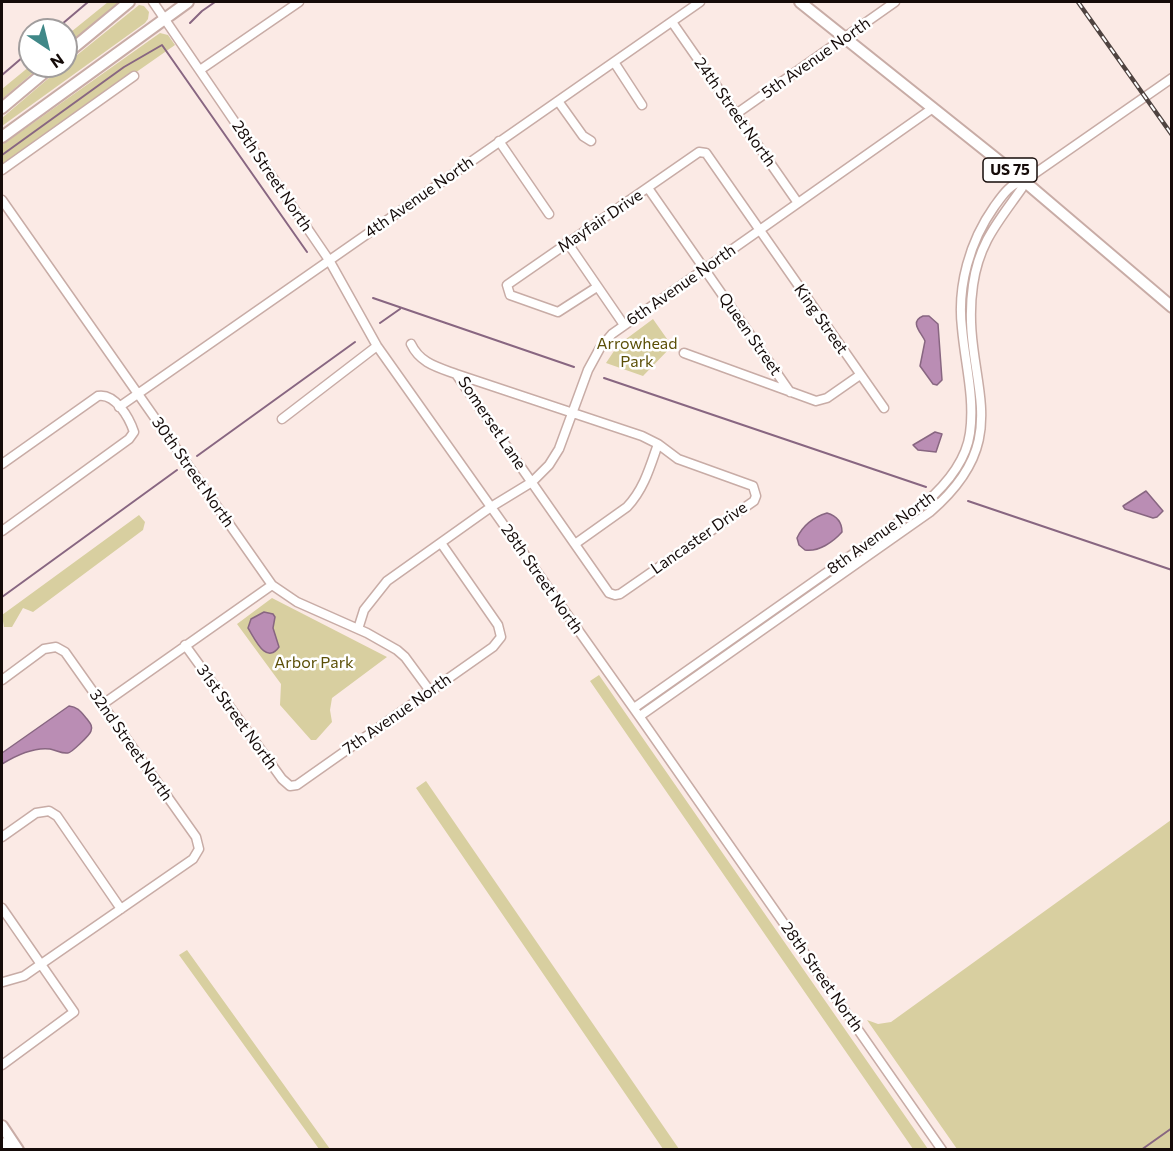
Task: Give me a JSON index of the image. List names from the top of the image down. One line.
{"streets":{"main road":["US 75"],"street":["5th Avenue North","24th Street North","28th Street North","4th Avenue North","Mayfair Drive","6th Avenue North","King Street","Queen Street","Somerset Lane","30th Street North","8th Avenue North","Lancaster Drive","7th Avenue North","31st Street North","32nd Street North"]},"crossings":[["5th Avenue North","24th Street North"],["5th Avenue North","US 75"],["24th Street North","4th Avenue North"],["24th Street North","6th Avenue North"],["US 75","6th Avenue North"],["US 75","8th Avenue North"],["28th Street North","4th Avenue North"],["28th Street North","6th Avenue North"],["28th Street North","8th Avenue North"],["4th Avenue North","30th Street North"],["Mayfair Drive","6th Avenue North"],["Mayfair Drive","King Street"],["Mayfair Drive","Queen Street"],["6th Avenue North","King Street"],["6th Avenue North","Queen Street"],["6th Avenue North","Somerset Lane"],["6th Avenue North","30th Street North"],["6th Avenue North","Lancaster Drive"],["6th Avenue North","7th Avenue North"],["Somerset Lane","Lancaster Drive"],["30th Street North","7th Avenue North"],["7th Avenue North","31st Street North"]],"parks":["Arrowhead Park","Arbor Park"],"north":"bottom right"}
